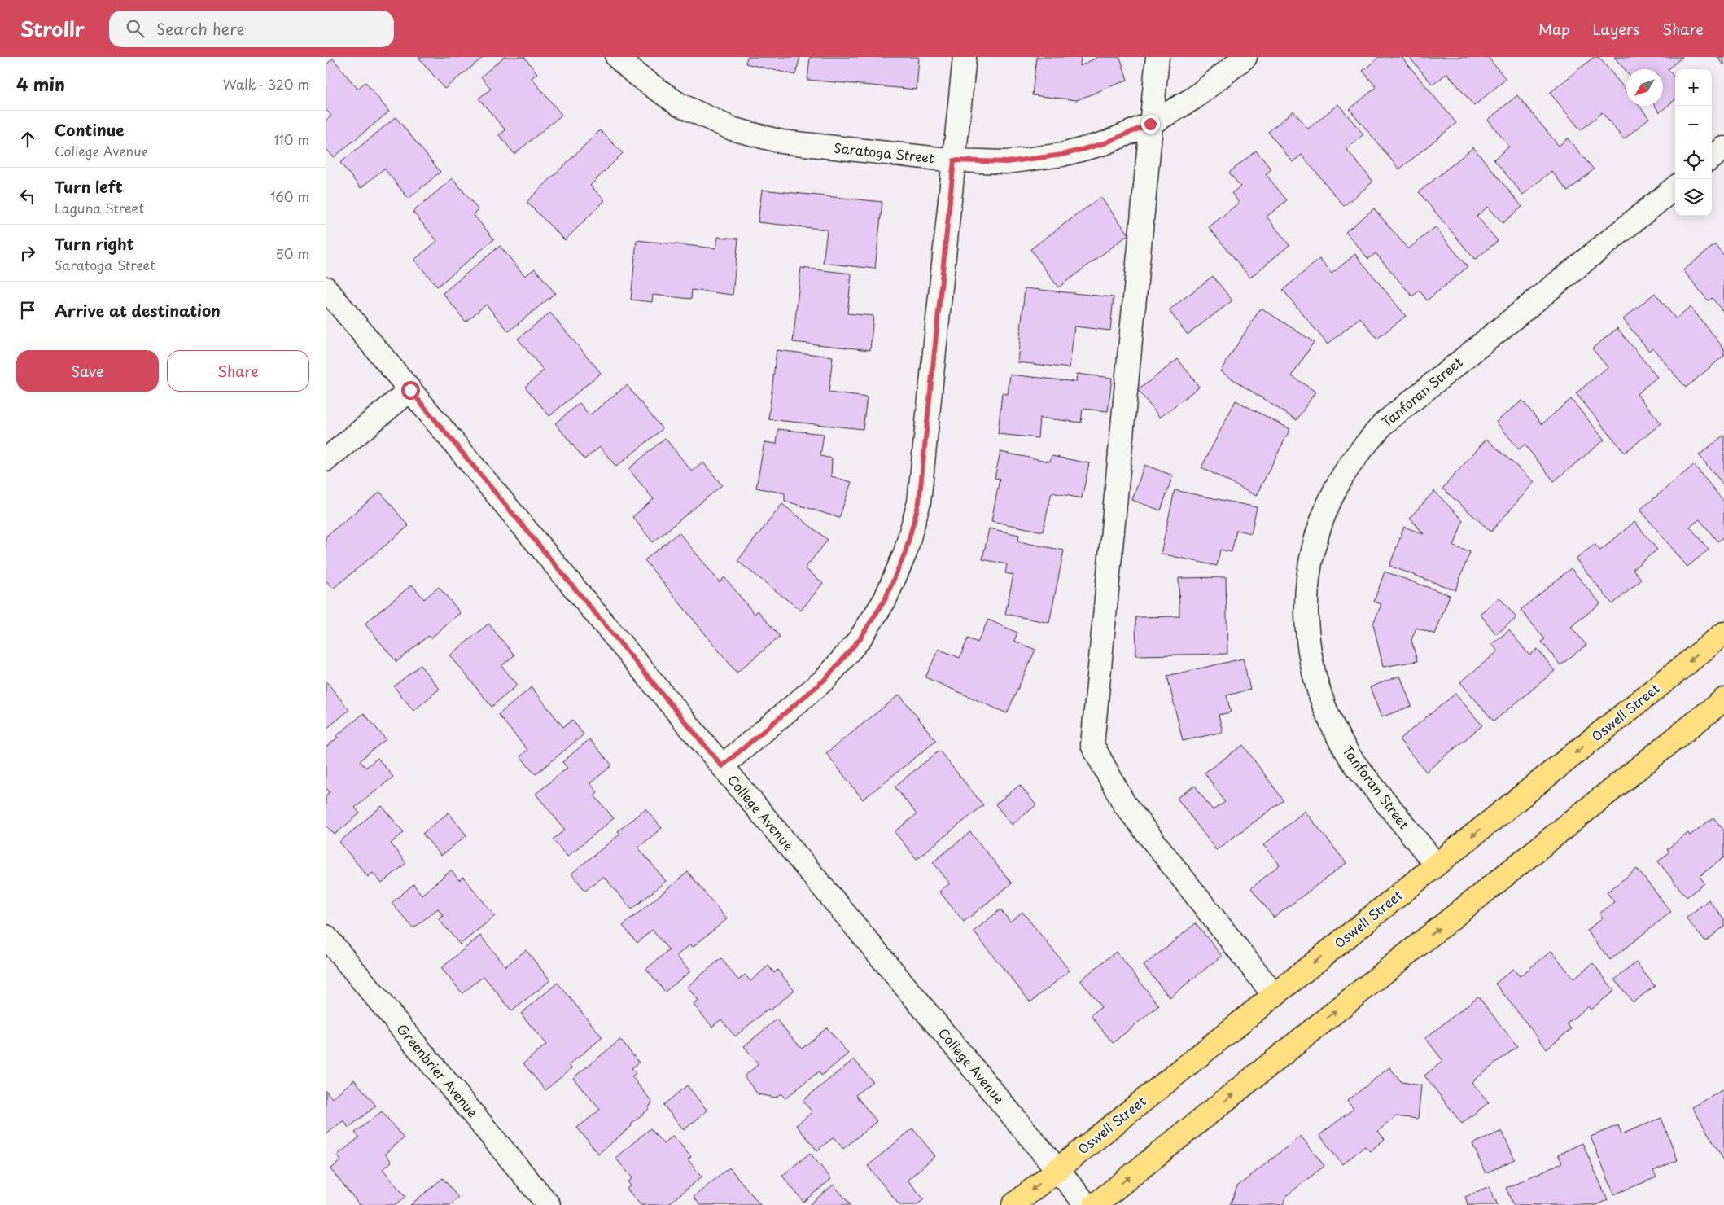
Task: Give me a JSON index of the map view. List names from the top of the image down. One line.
{"streets":{"main road":["Oswell Street"],"street":["Saratoga Street","Tanforan Street","College Avenue","Greenbrier Avenue"]},"crossings":[["Tanforan Street","Oswell Street"],["Oswell Street","College Avenue"]],"north":"bottom left","page":{"header":"Strollr","search":"Search here","nav":["Map","Layers","Share"],"heading":["4 min","Walk · 320 m"],"map_buttons":["+","−"],"list":[["Continue","College Avenue","110 m"],["Turn left","Laguna Street","160 m"],["Turn right","Saratoga Street","50 m"],"Arrive at destination"],"buttons":["Save","Share"]}}
